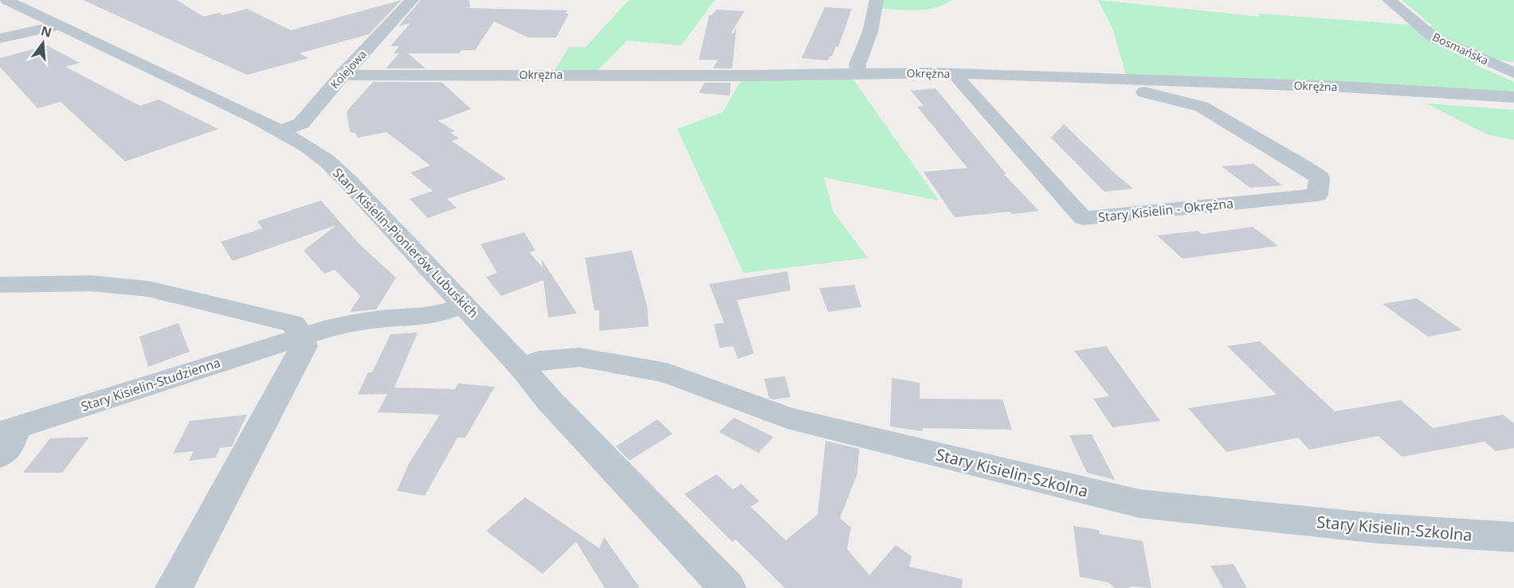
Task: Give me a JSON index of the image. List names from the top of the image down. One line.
{"streets":{"street":["Bosmańska","Kolejowa","Okrężna","Stary Kisielin - Okrężna","Stary Kisielin-Pionierów Lubuskich","Stary Kisielin-Studzienna","Stary Kisielin-Szkolna"]},"crossings":[["Kolejowa","Okrężna"],["Kolejowa","Stary Kisielin-Pionierów Lubuskich"],["Okrężna","Stary Kisielin - Okrężna"],["Stary Kisielin-Pionierów Lubuskich","Stary Kisielin-Studzienna"],["Stary Kisielin-Pionierów Lubuskich","Stary Kisielin-Szkolna"]],"north":"top"}
